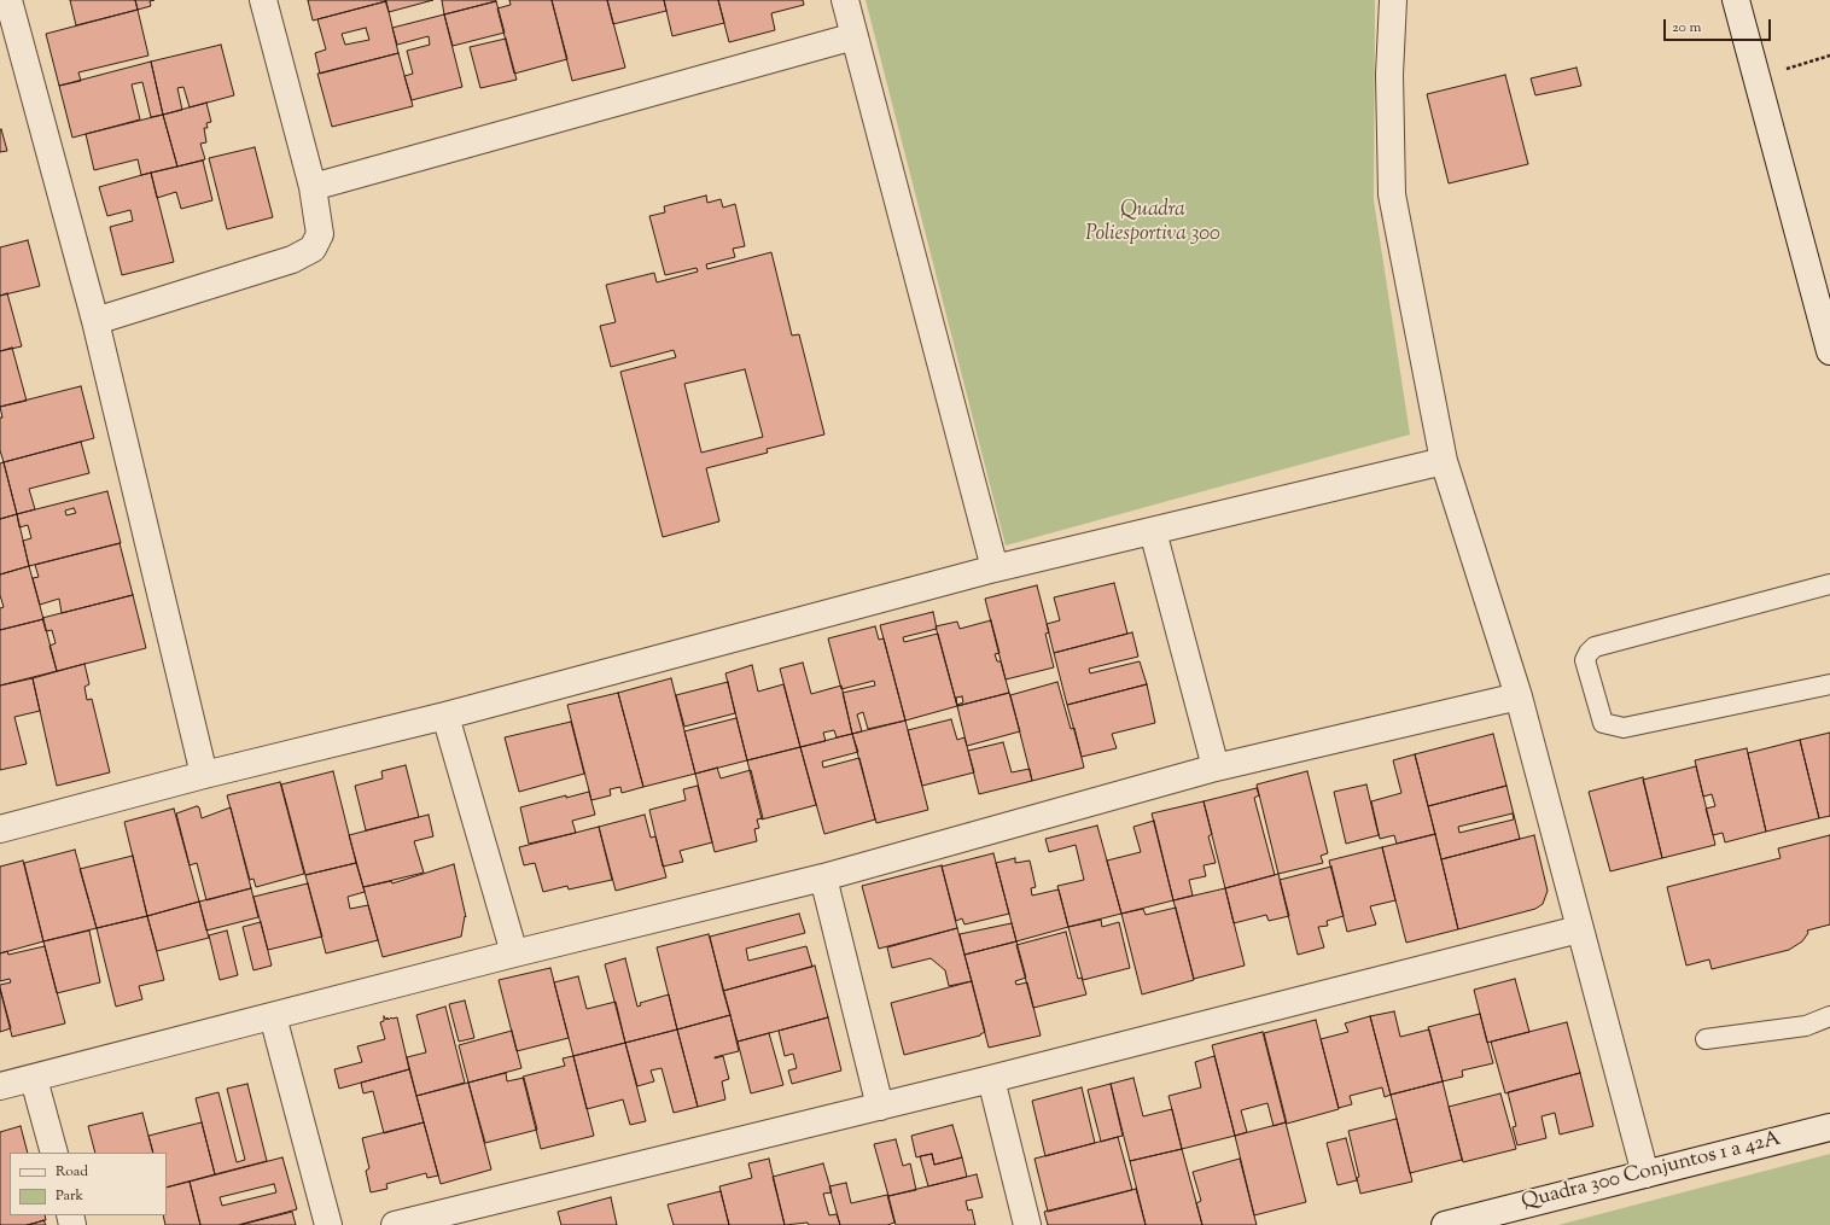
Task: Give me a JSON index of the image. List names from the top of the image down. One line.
{"streets":{"street":["Quadra 300 Conjuntos 1 a 42A"]},"parks":["Quadra Poliesportiva 300"],"legend":["Road","Park"],"scale_bar":"20 m"}
